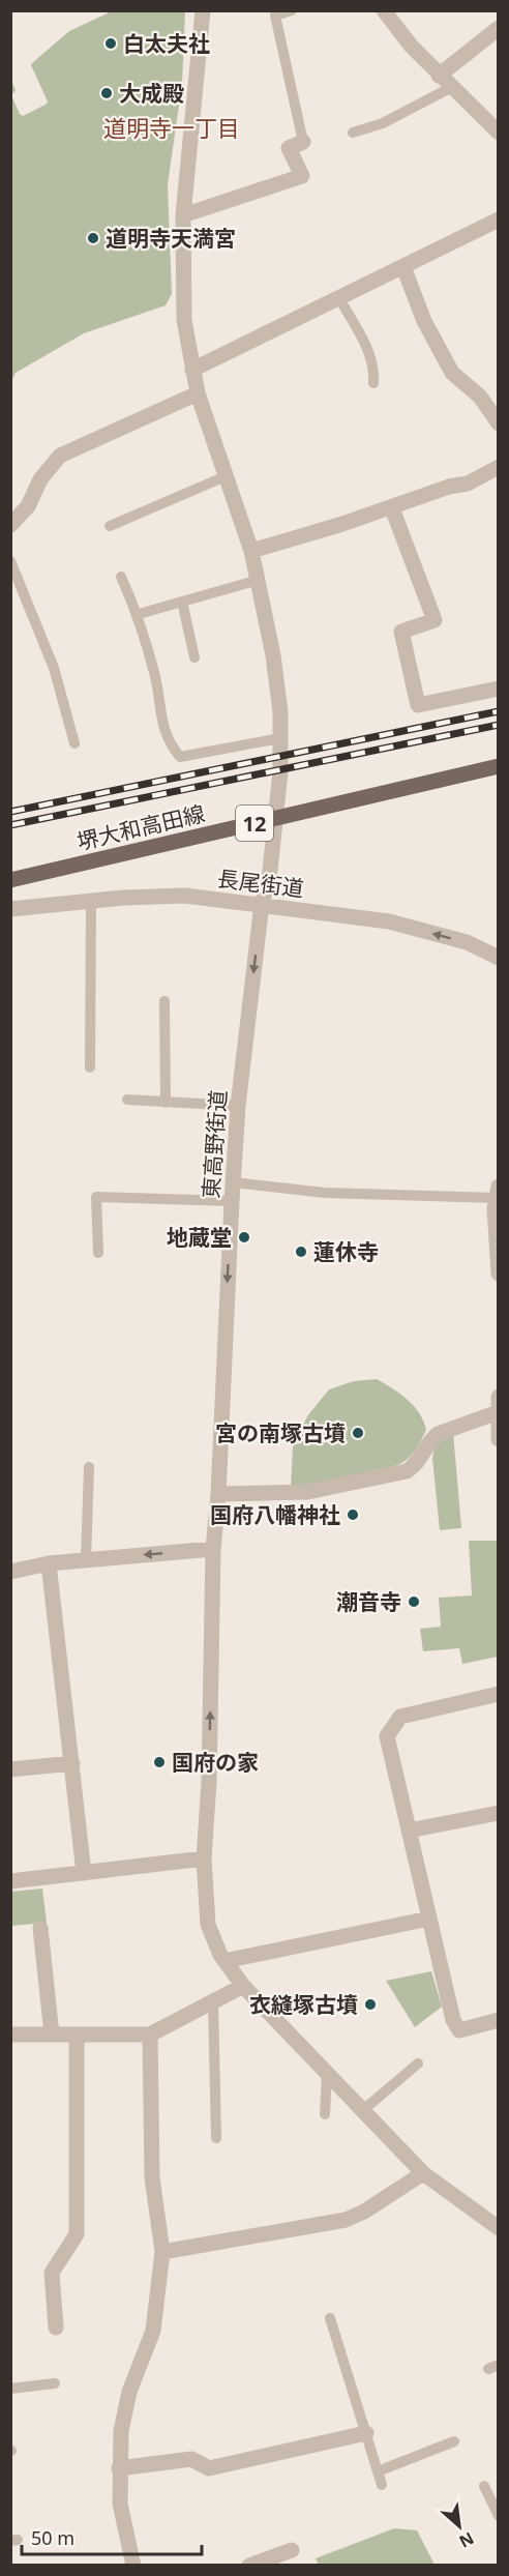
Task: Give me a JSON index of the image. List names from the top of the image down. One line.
{"streets":{"main road":["12","堺大和高田線"],"street":["長尾街道","東高野街道"]},"crossings":[["堺大和高田線","東高野街道"],["長尾街道","東高野街道"]],"one_way":["長尾街道"],"districts":["道明寺一丁目"],"places":["白太夫社","大成殿","道明寺天満宮","地蔵堂","蓮休寺","宮の南塚古墳","国府八幡神社","潮音寺","国府の家","衣縫塚古墳"],"scale_bar":"50 m","north":"bottom right"}
